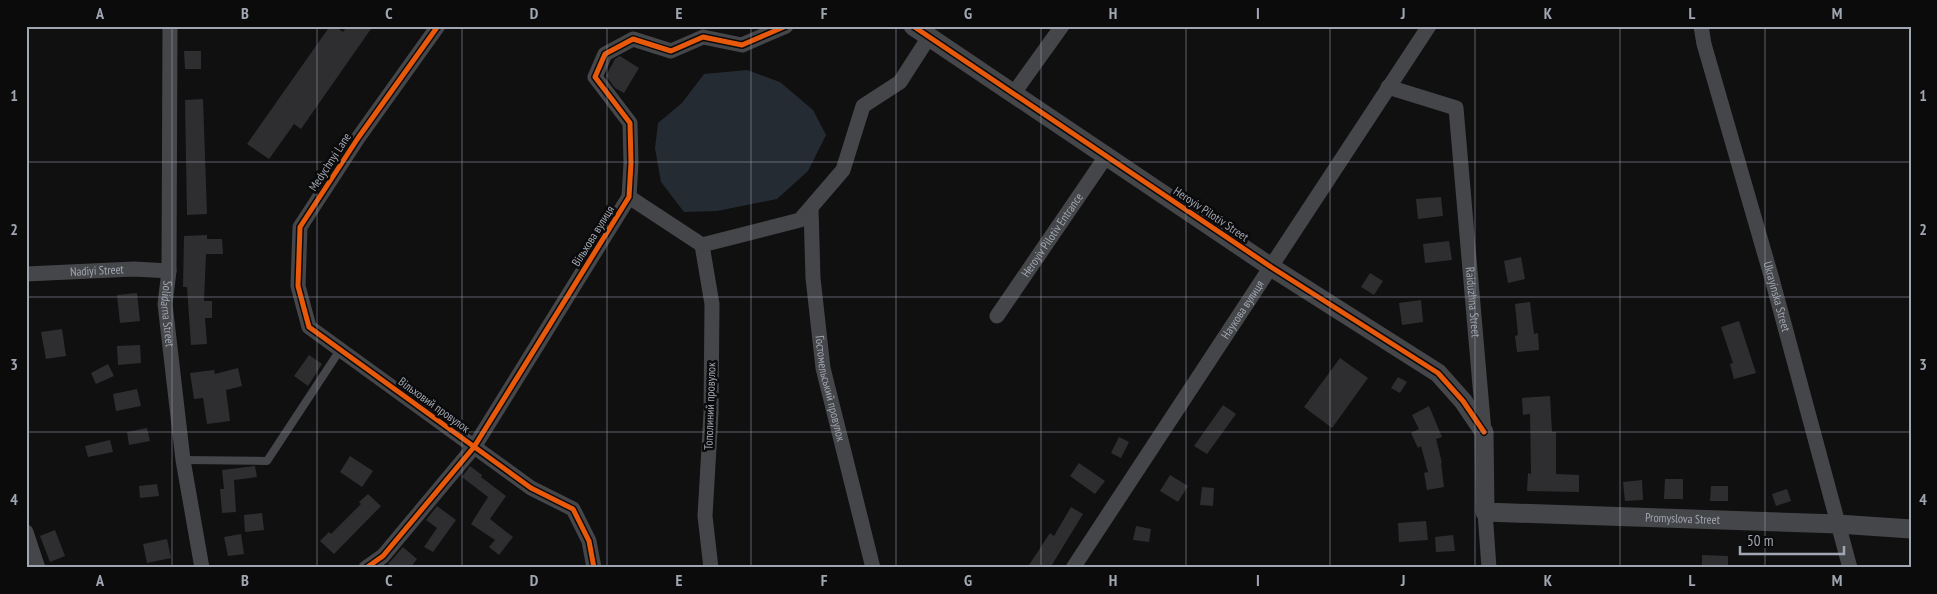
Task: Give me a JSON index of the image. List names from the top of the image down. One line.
{"streets":{"street":["Medychnyi Lane","Heroyiv Pilotiv Street","Вільхова вулиця","Heroyiv Pilotiv Entrance","Nadiyi Street","Ukrayinska Street","Raiduzhna Street","Наукова вулиця","Solidarna Street","Гостомельський провулок","Вільховий провулок","Тополиний провулок","Promyslova Street"]},"crossings":[["Medychnyi Lane","Вільховий провулок"],["Heroyiv Pilotiv Street","Heroyiv Pilotiv Entrance"],["Heroyiv Pilotiv Street","Raiduzhna Street"],["Heroyiv Pilotiv Street","Наукова вулиця"],["Вільхова вулиця","Вільховий провулок"],["Nadiyi Street","Solidarna Street"],["Ukrayinska Street","Promyslova Street"],["Raiduzhna Street","Наукова вулиця"],["Raiduzhna Street","Promyslova Street"]],"scale_bar":"50 m","grid":{"columns":["A","B","C","D","E","F","G","H","I","J","K","L","M"],"rows":["1","2","3","4"]}}
